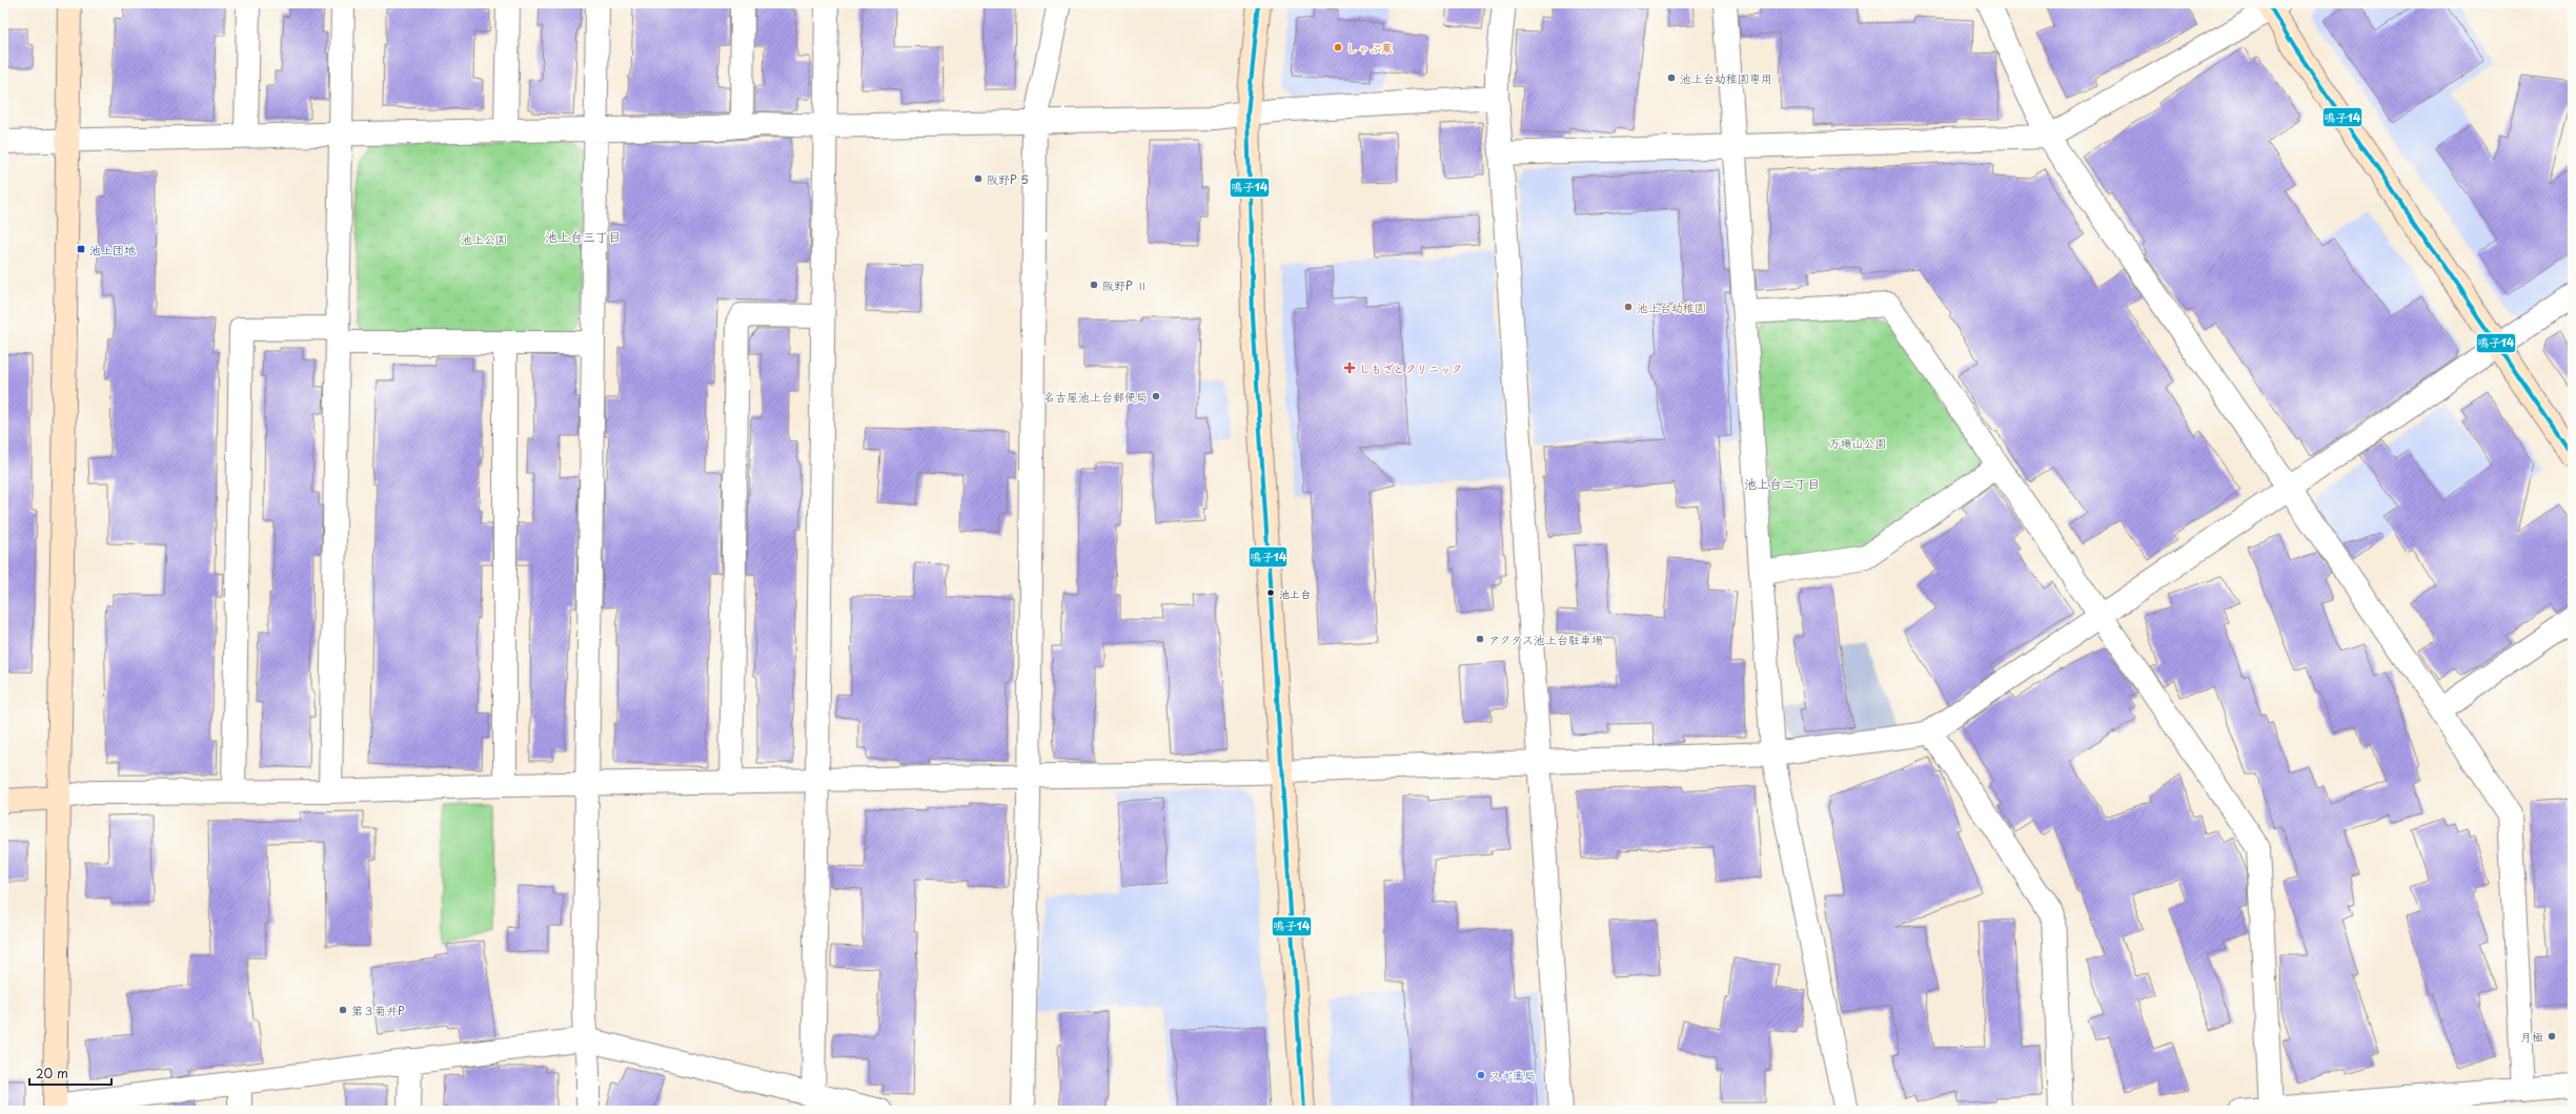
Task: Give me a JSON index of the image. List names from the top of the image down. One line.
{"districts":["池上台三丁目","池上台二丁目"],"parks":["池上公園","万場山公園"],"places":{"other":["しゃぶ葉","池上台幼稚園専用","阪野P 5","阪野P Ⅱ","池上台幼稚園","名古屋池上台郵便局","池上台","アクタス池上台駐車場","第３菊井P","月極","スギ薬局"],"transit":["池上団地"],"health":["しもざとクリニック"]},"lines":["transit line 鳴子14"],"scale_bar":"20 m"}
